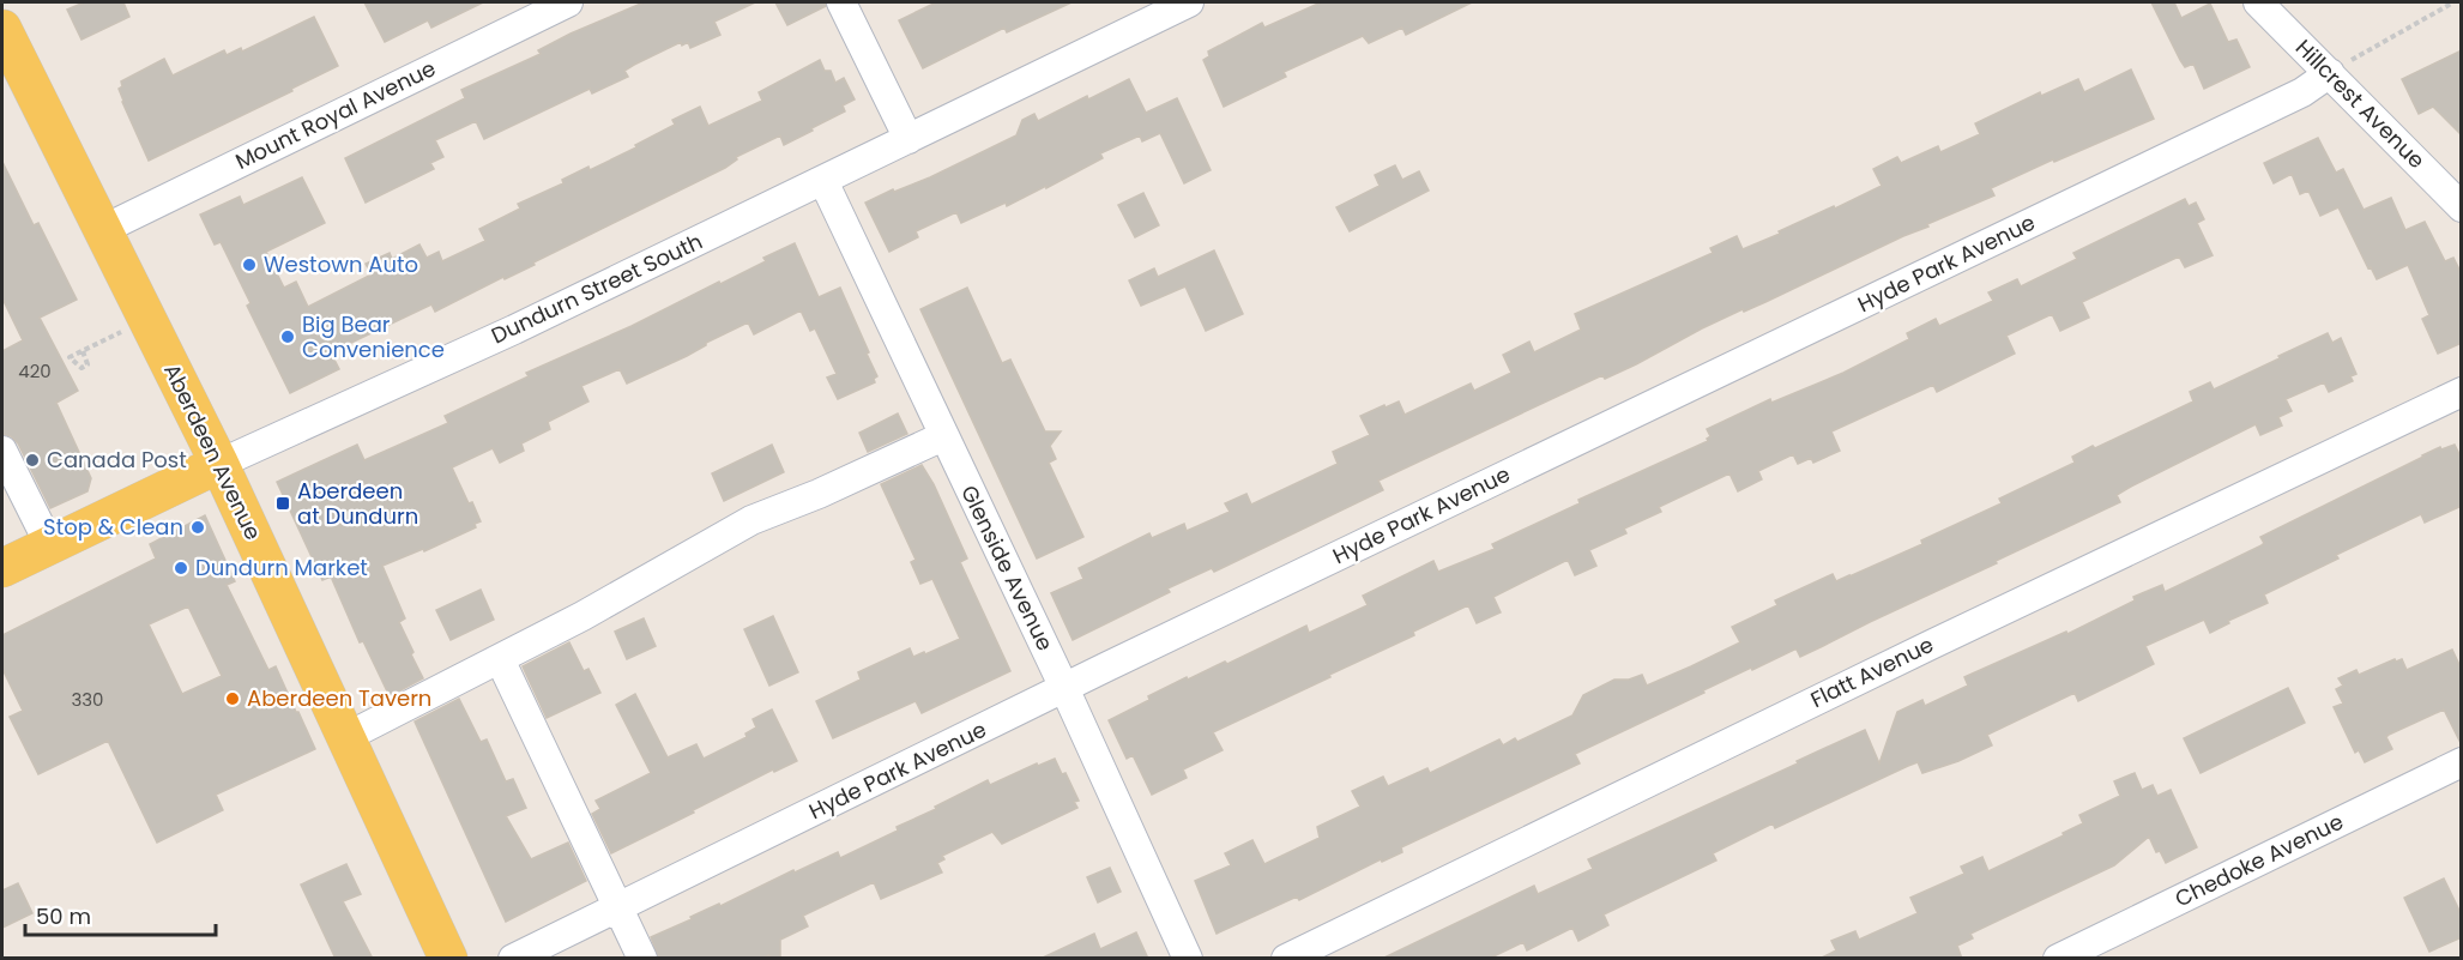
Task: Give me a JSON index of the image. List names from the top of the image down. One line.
{"streets":{"main road":["Dundurn Street South","Aberdeen Avenue"],"street":["Hillcrest Avenue","Mount Royal Avenue","Hyde Park Avenue","Glenside Avenue","Flatt Avenue","Chedoke Avenue"]},"crossings":[["Hillcrest Avenue","Hyde Park Avenue"],["Mount Royal Avenue","Aberdeen Avenue"],["Hyde Park Avenue","Glenside Avenue"],["Dundurn Street South","Aberdeen Avenue"],["Dundurn Street South","Glenside Avenue"]],"places":{"other":["Westown Auto","Big Bear Convenience","Canada Post","Stop & Clean","Dundurn Market","Aberdeen Tavern"],"transit":["Aberdeen at Dundurn"]},"house_numbers":["420","330"],"scale_bar":"50 m"}
